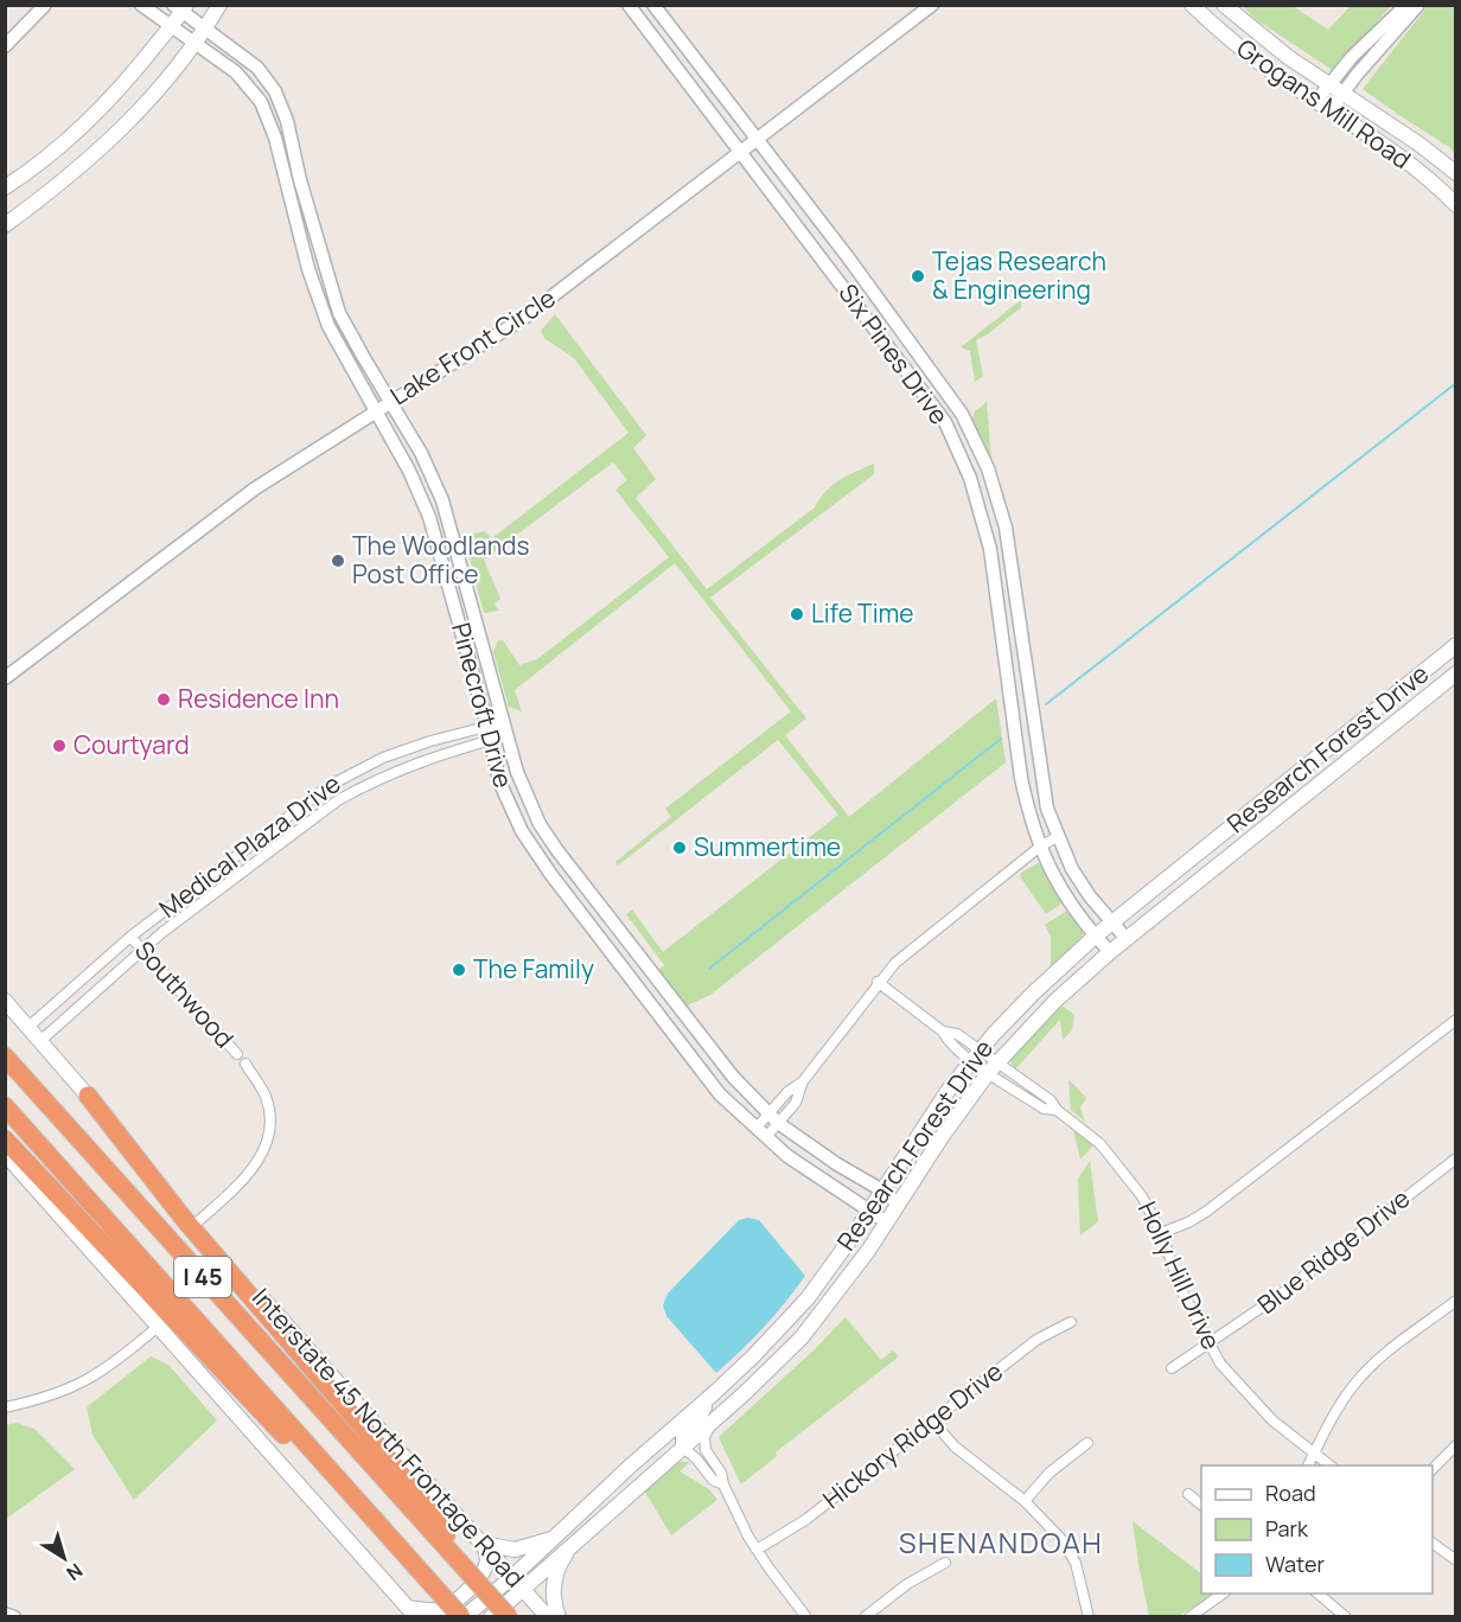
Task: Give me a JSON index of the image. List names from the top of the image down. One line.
{"streets":{"highway":["I 45"],"main road":["Grogans Mill Road","Research Forest Drive","Interstate 45 North Frontage Road"],"street":["Lake Front Circle","Six Pines Drive","Pinecroft Drive","Medical Plaza Drive","Southwood","Blue Ridge Drive","Holly Hill Drive","Hickory Ridge Drive"]},"crossings":[["Lake Front Circle","Six Pines Drive"],["Lake Front Circle","Pinecroft Drive"],["Six Pines Drive","Research Forest Drive"],["Pinecroft Drive","Research Forest Drive"],["Pinecroft Drive","Medical Plaza Drive"],["Research Forest Drive","Holly Hill Drive"],["Research Forest Drive","I 45"],["Research Forest Drive","Interstate 45 North Frontage Road"],["Medical Plaza Drive","Southwood"],["Medical Plaza Drive","Interstate 45 North Frontage Road"],["Southwood","Interstate 45 North Frontage Road"],["Blue Ridge Drive","Holly Hill Drive"]],"districts":["SHENANDOAH"],"places":["Tejas Research & Engineering","The Woodlands Post Office","Life Time","Residence Inn","Courtyard","Summertime","The Family"],"legend":["Road","Park","Water"],"north":"bottom right"}
